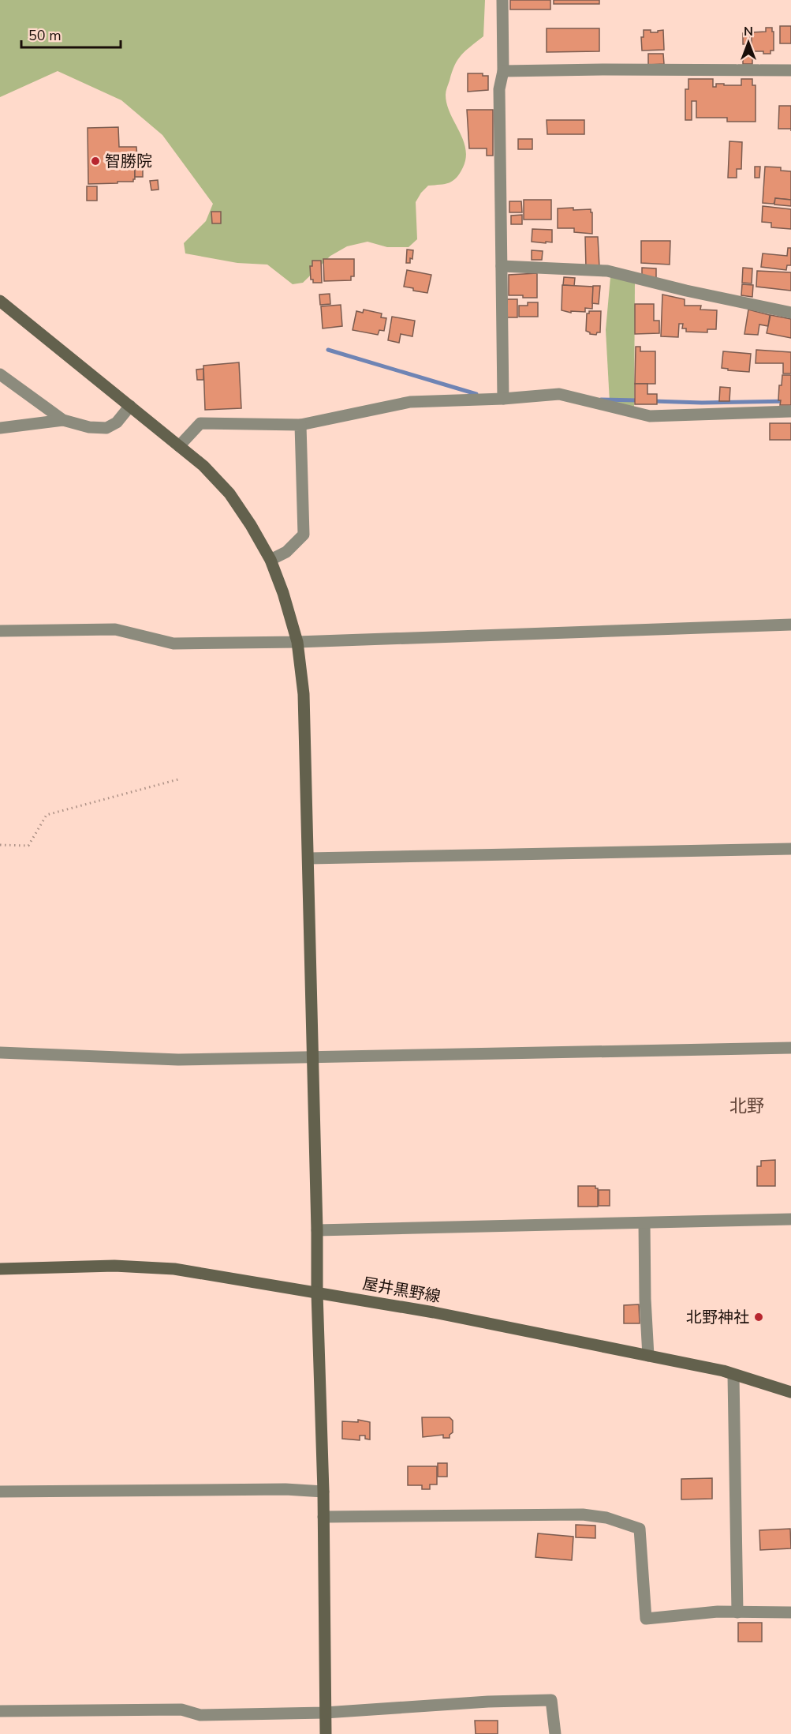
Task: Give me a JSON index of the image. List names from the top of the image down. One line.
{"streets":{"street":["屋井黒野線"]},"districts":["北野"],"places":["智勝院","北野神社"],"scale_bar":"50 m","north":"top"}
